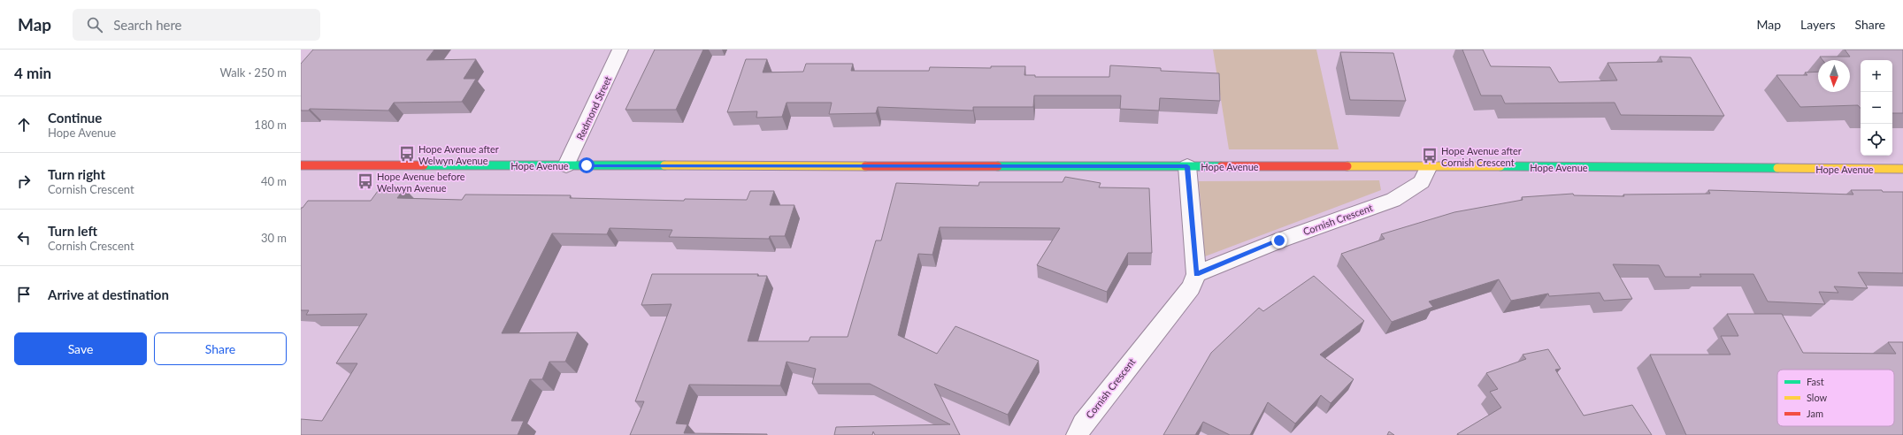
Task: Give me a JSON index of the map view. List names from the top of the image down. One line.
{"streets":{"street":["Redmond Street","Hope Avenue","Cornish Crescent"]},"crossings":[["Redmond Street","Hope Avenue"],["Hope Avenue","Cornish Crescent"]],"places":{"bus stop":["Hope Avenue after Welwyn Avenue","Hope Avenue after Cornish Crescent","Hope Avenue before Welwyn Avenue"]},"legend":["Fast","Slow","Jam"],"north":"bottom","page":{"header":"Map","search":"Search here","nav":["Map","Layers","Share"],"heading":["4 min","Walk · 250 m"],"map_buttons":["+","−"],"list":[["Continue","Hope Avenue","180 m"],["Turn right","Cornish Crescent","40 m"],["Turn left","Cornish Crescent","30 m"],"Arrive at destination"],"buttons":["Save","Share"]}}
